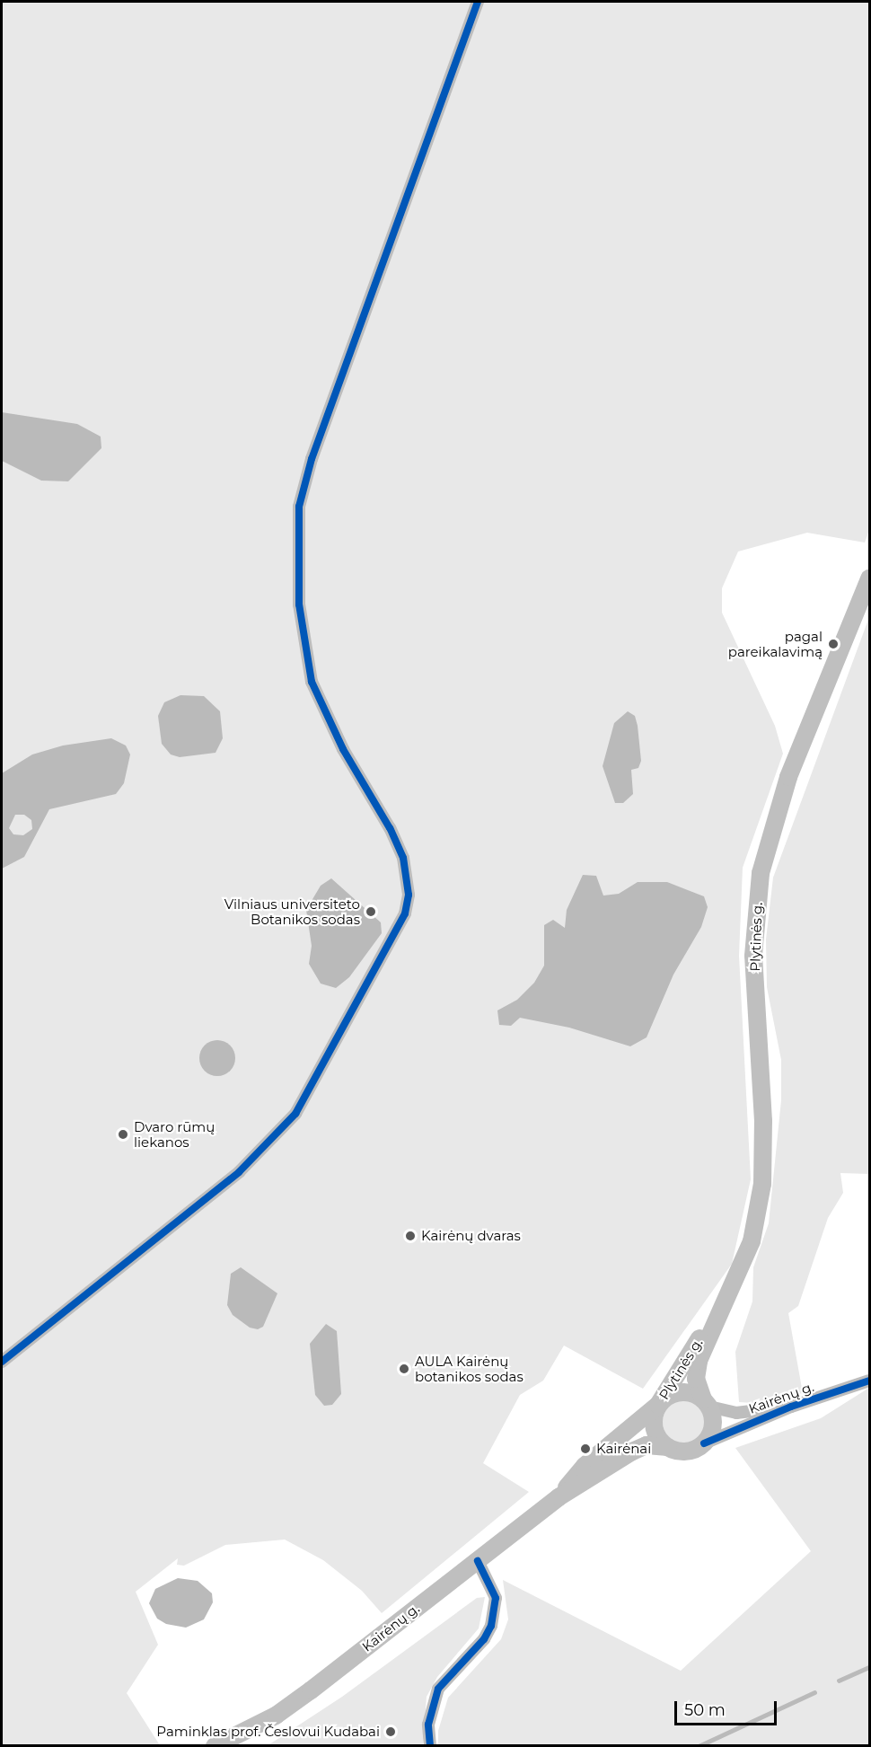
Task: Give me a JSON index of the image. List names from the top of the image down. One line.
{"streets":{"main road":["Plytinės g.","Kairėnų g."]},"crossings":[["Plytinės g.","Kairėnų g."]],"places":["pagal pareikalavimą","Vilniaus universiteto Botanikos sodas","Dvaro rūmų liekanos","Kairėnų dvaras","AULA Kairėnų botanikos sodas","Kairėnai","Paminklas prof. Česlovui Kudabai"],"scale_bar":"50 m"}
